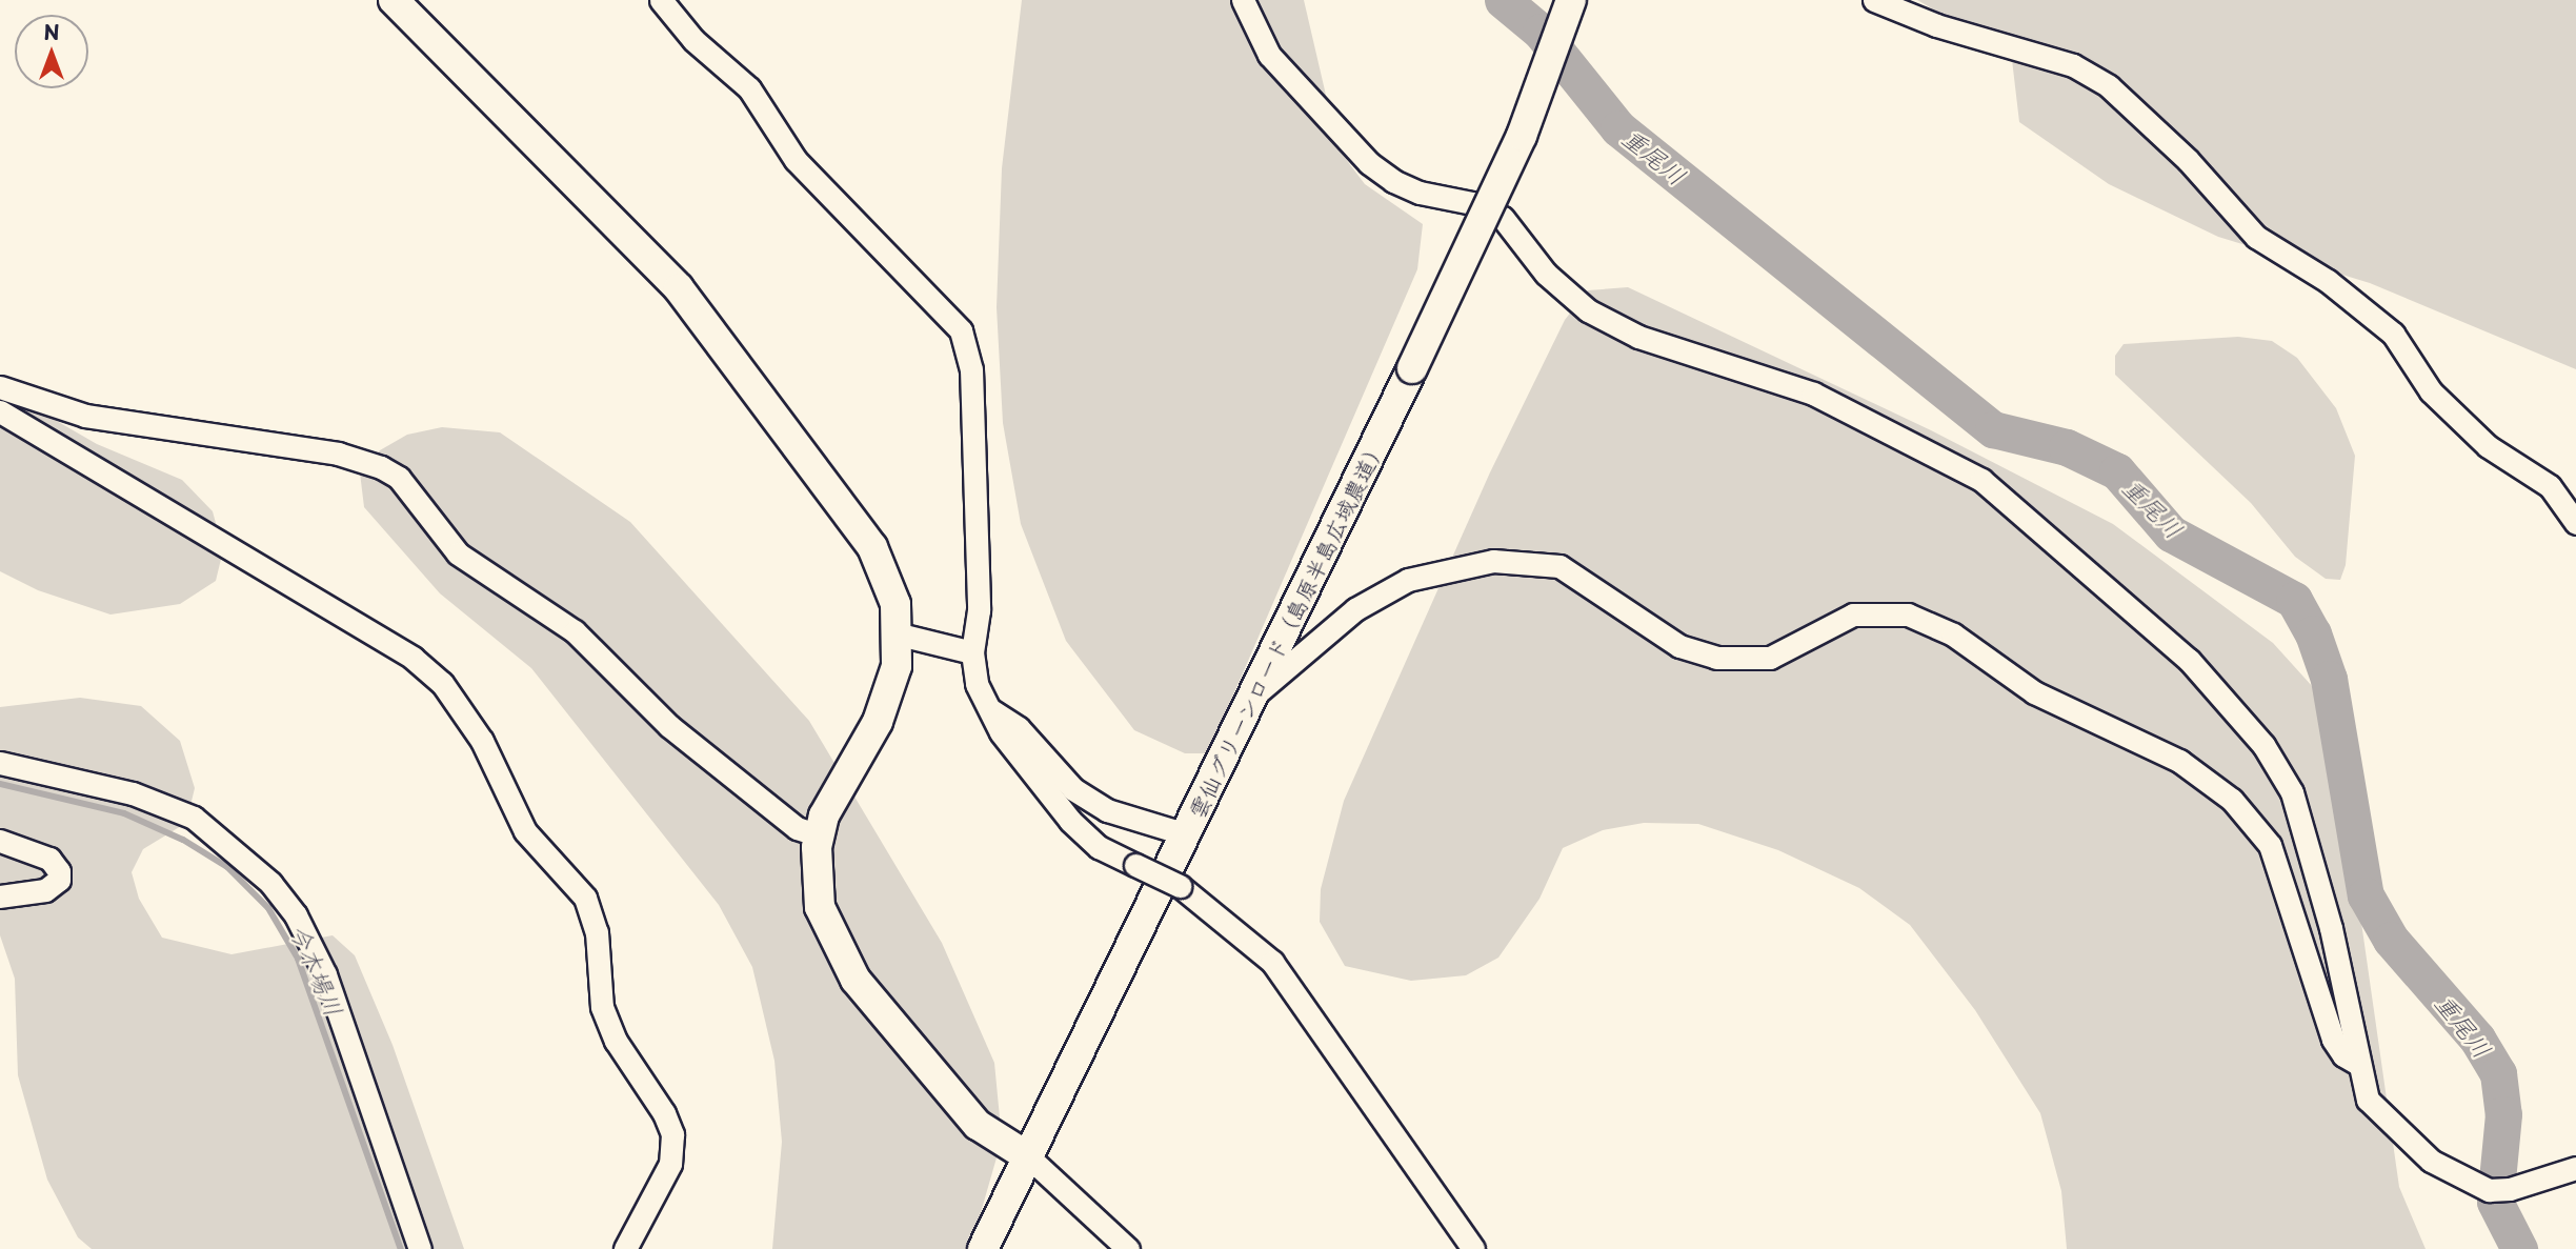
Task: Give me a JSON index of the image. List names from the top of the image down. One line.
{"streets":{"street":["雲仙グリーンロード（島原半島広域農道）"]},"water":["重尾川","今木場川"],"north":"top"}
